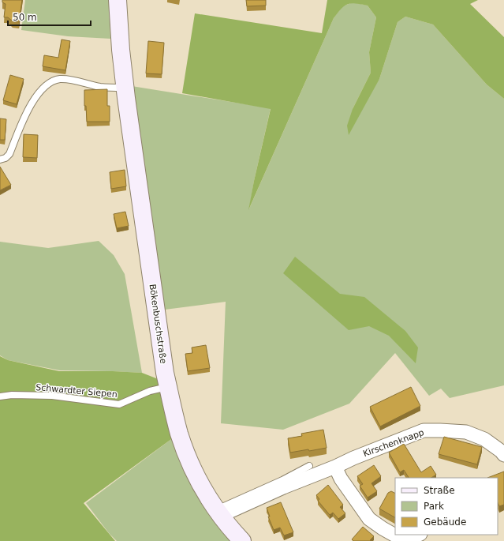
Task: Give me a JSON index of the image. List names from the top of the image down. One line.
{"streets":{"main road":["Bökenbuschstraße"],"street":["Kirschenknapp"],"lane":["Schwardter Siepen"]},"crossings":[["Bökenbuschstraße","Schwardter Siepen"],["Bökenbuschstraße","Kirschenknapp"]],"legend":["Straße","Park","Gebäude"],"scale_bar":"50 m"}
